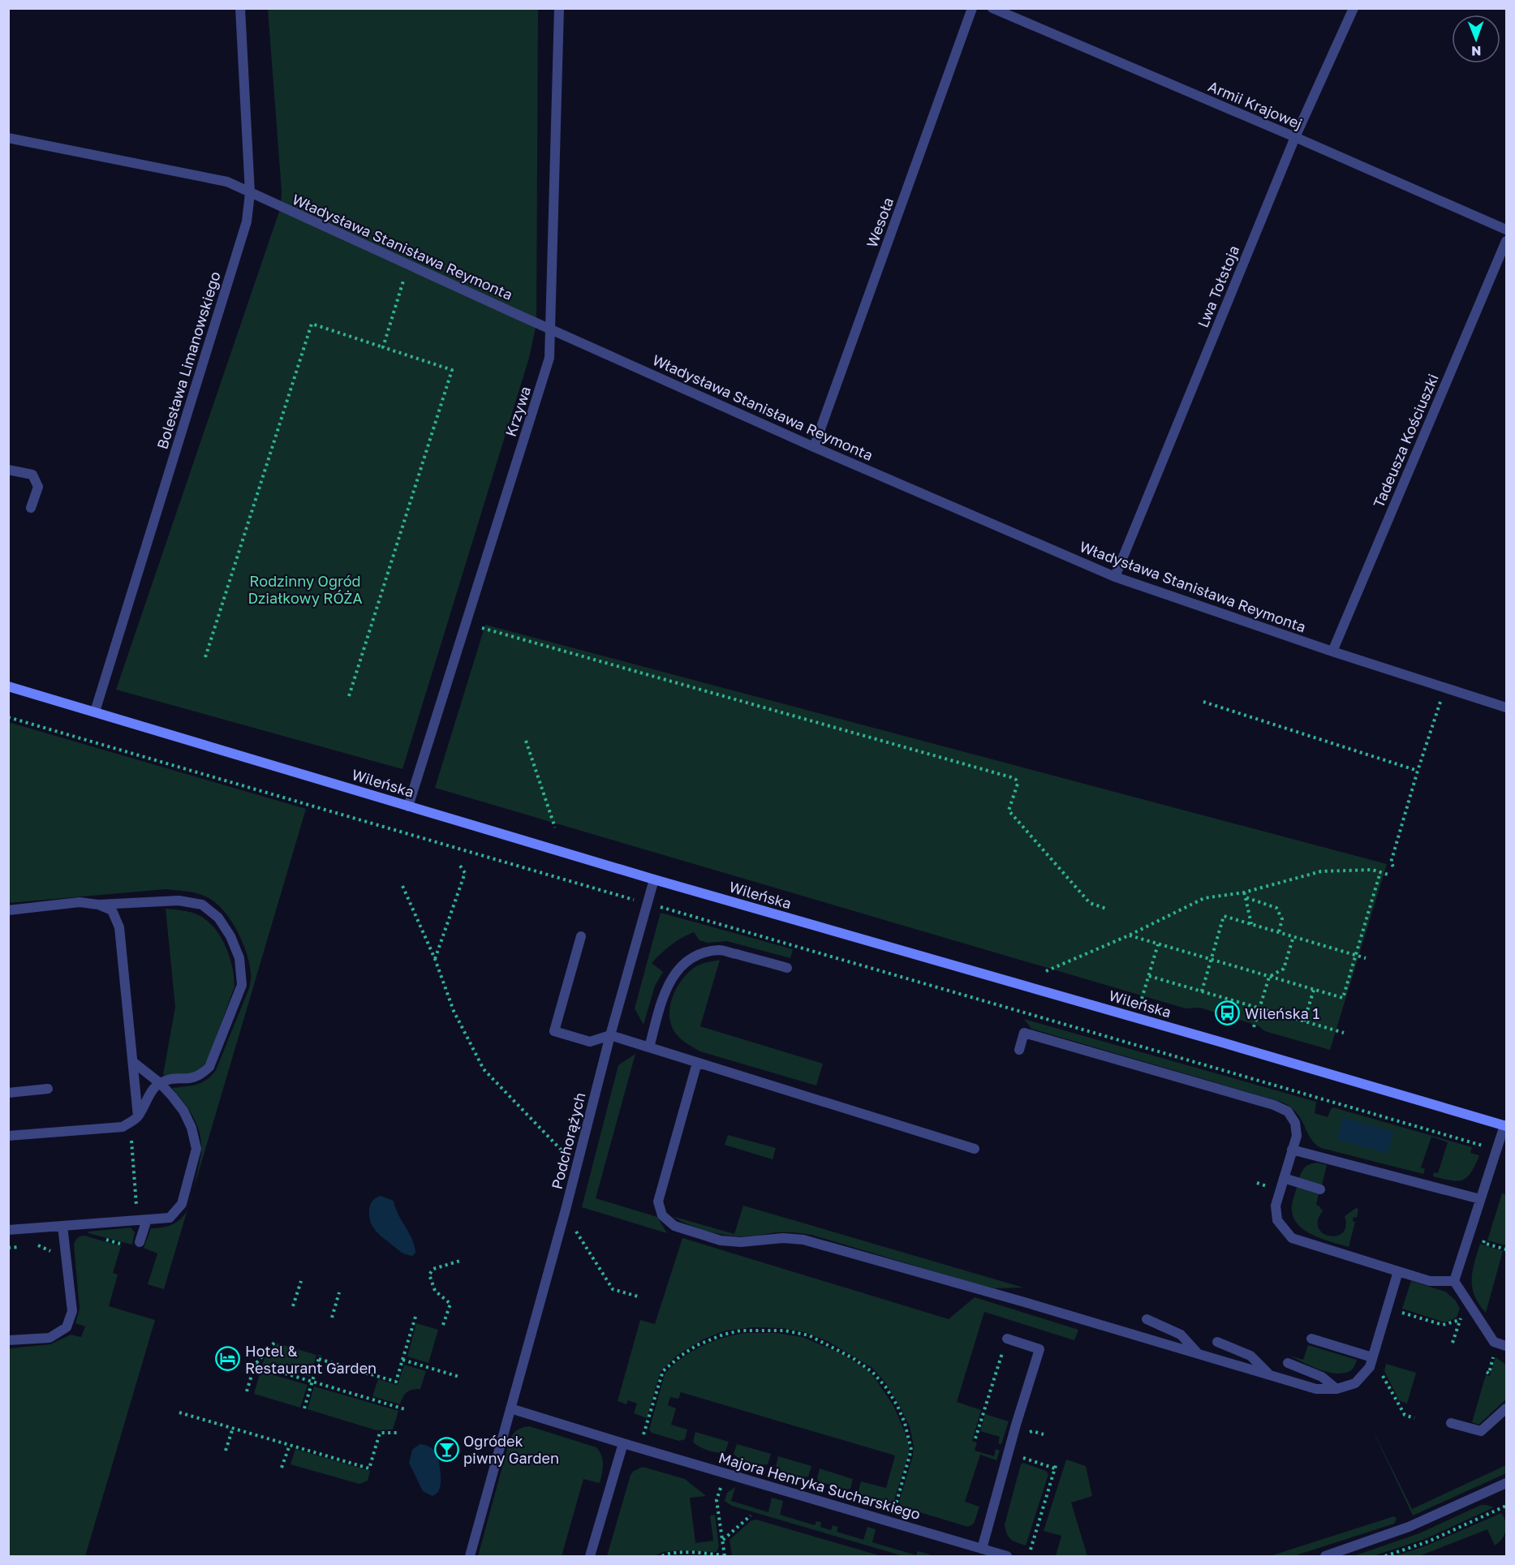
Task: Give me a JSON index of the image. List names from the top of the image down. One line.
{"streets":{"street":["Armii Krajowej","Wesoła","Władysława Stanisława Reymonta","Lwa Tołstoja","Bolesława Limanowskiego","Krzywa","Tadeusza Kościuszki","Wileńska","Podchorążych","Majora Henryka Sucharskiego"]},"crossings":[["Armii Krajowej","Lwa Tołstoja"],["Wesoła","Władysława Stanisława Reymonta"],["Władysława Stanisława Reymonta","Lwa Tołstoja"],["Władysława Stanisława Reymonta","Bolesława Limanowskiego"],["Władysława Stanisława Reymonta","Krzywa"],["Władysława Stanisława Reymonta","Tadeusza Kościuszki"],["Bolesława Limanowskiego","Wileńska"],["Krzywa","Wileńska"],["Wileńska","Podchorążych"]],"parks":["Rodzinny Ogród Działkowy RÓŻA"],"places":{"bus stop":["Wileńska 1"],"hotel":["Hotel & Restaurant Garden"],"bar":["Ogródek piwny Garden"]},"north":"bottom"}
